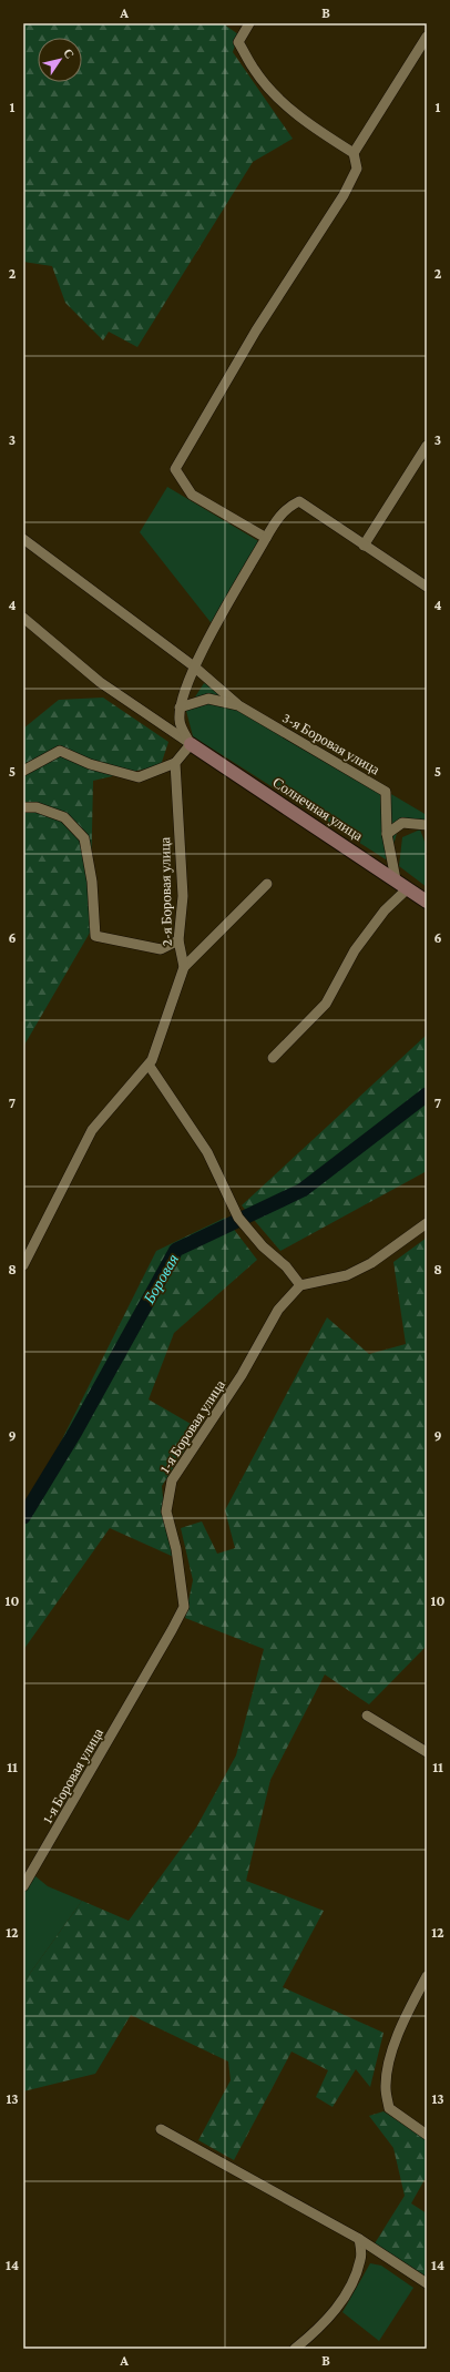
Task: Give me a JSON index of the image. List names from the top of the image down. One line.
{"streets":{"street":["3-я Боровая улица","Солнечная улица","2-я Боровая улица","1-я Боровая улица"]},"crossings":[["3-я Боровая улица","Солнечная улица"]],"water":["Боровая"],"north":"top right","grid":{"columns":["A","B"],"rows":["1","2","3","4","5","6","7","8","9","10","11","12","13","14"]}}
